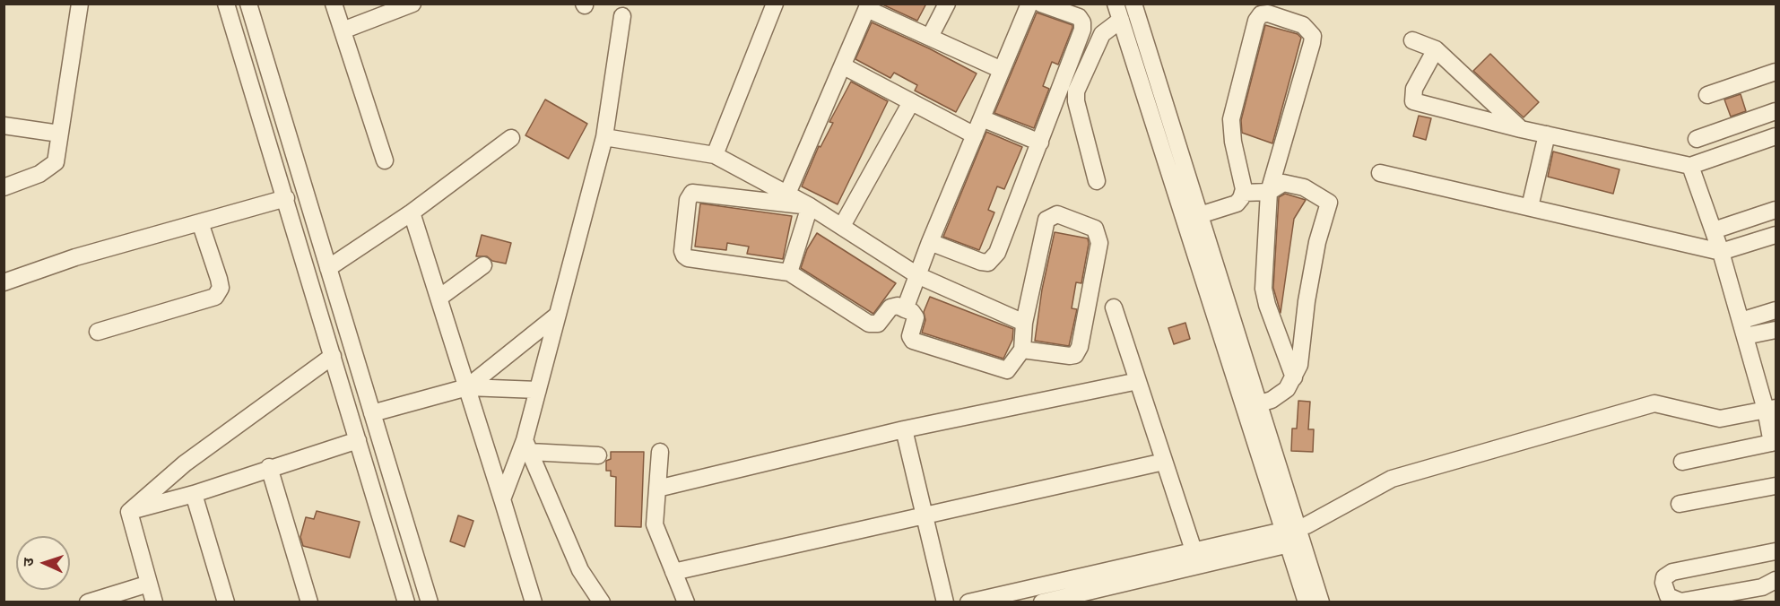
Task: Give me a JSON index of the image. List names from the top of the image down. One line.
{"north":"left"}
